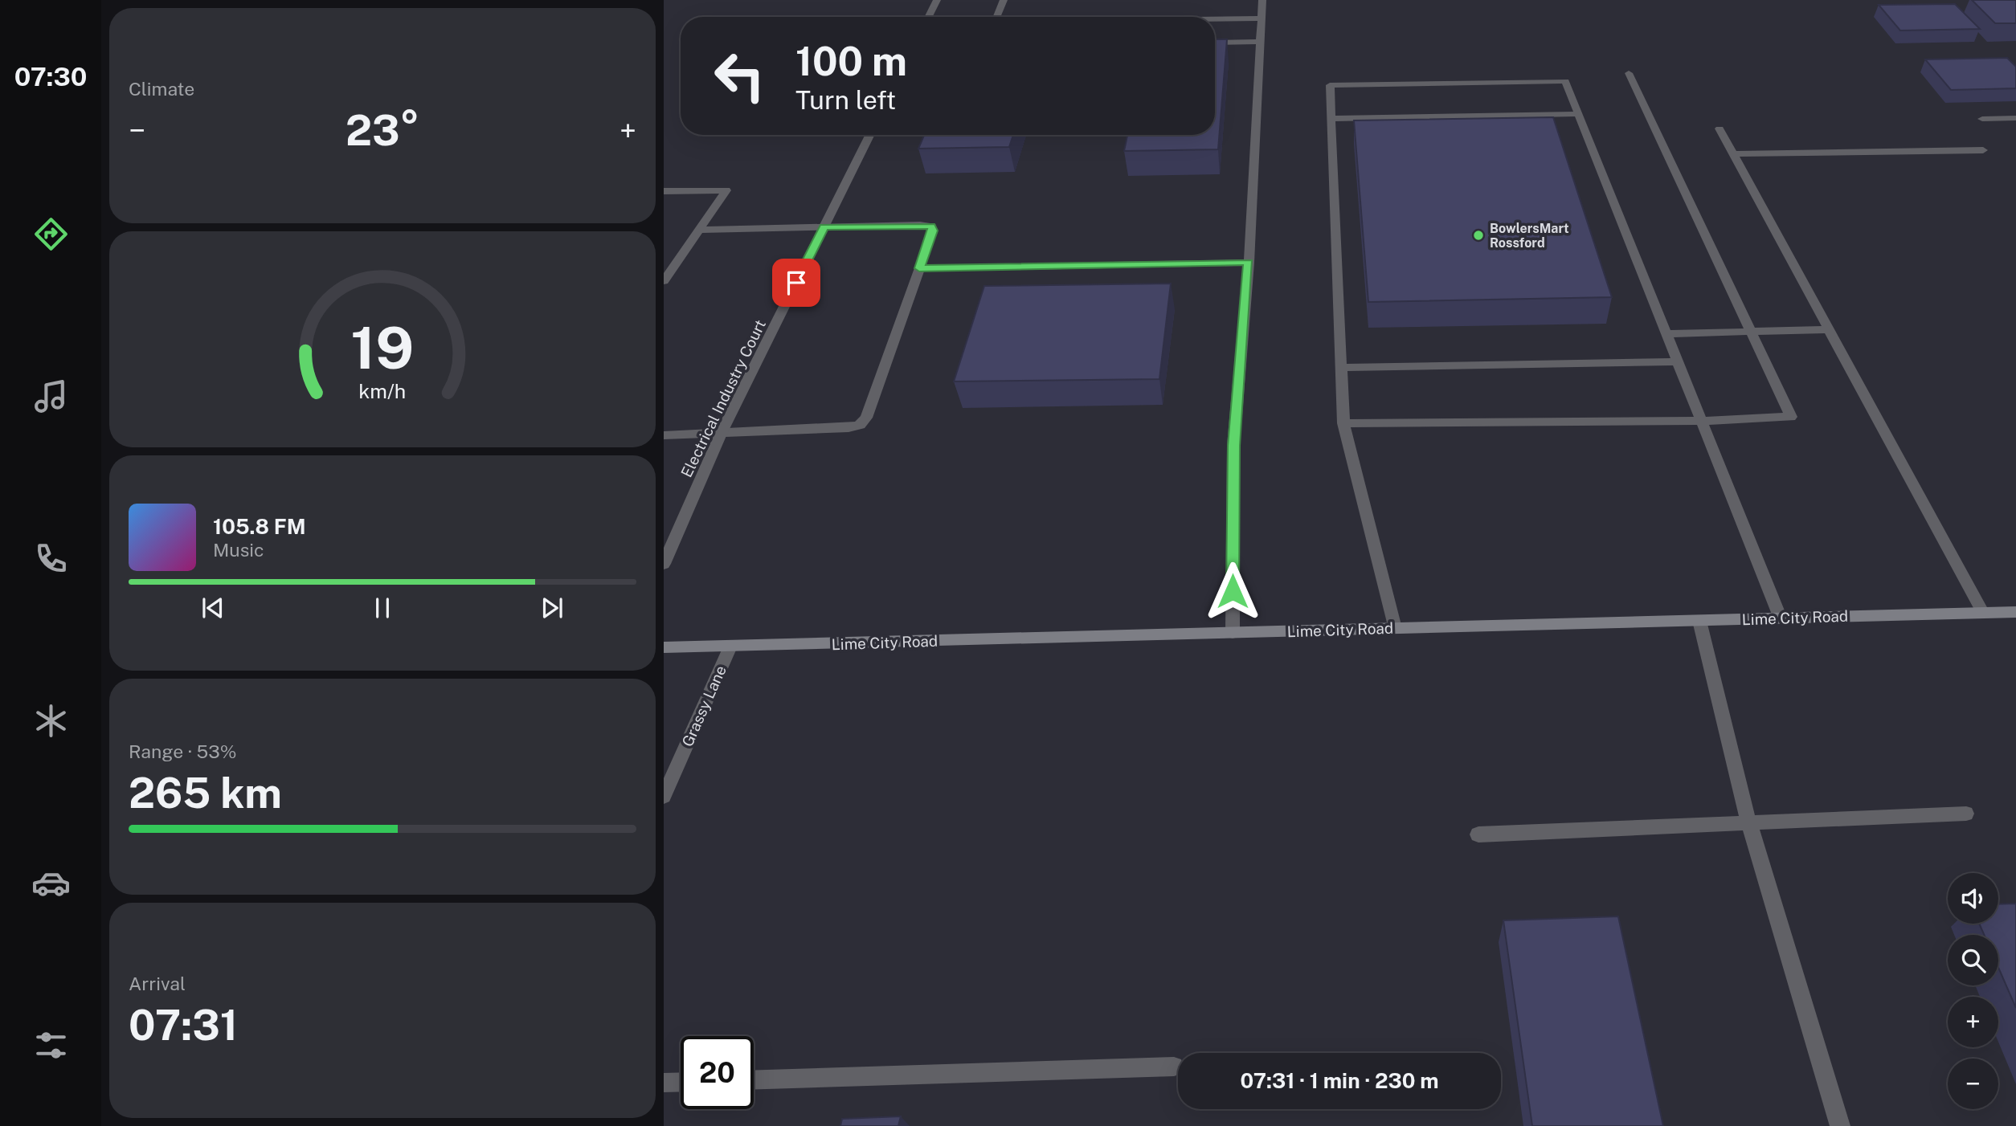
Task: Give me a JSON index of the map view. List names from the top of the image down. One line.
{"streets":{"street":["Electrical Industry Court","Lime City Road","Grassy Lane"]},"crossings":[["Lime City Road","Grassy Lane"]],"places":["BowlersMart Rossford"],"page":{"tabs":"07:30","tile":["Climate",["Range · 53%","265 km"],["Arrival","07:31"]],"turn":["100 m","Turn left"],"heat":["−","23°","+"],"song":["105.8 FM","Music"],"map_buttons":["+","−"],"limit":"20","trip":"07:31 · 1 min · 230 m","gauge":["19","km/h"]}}
